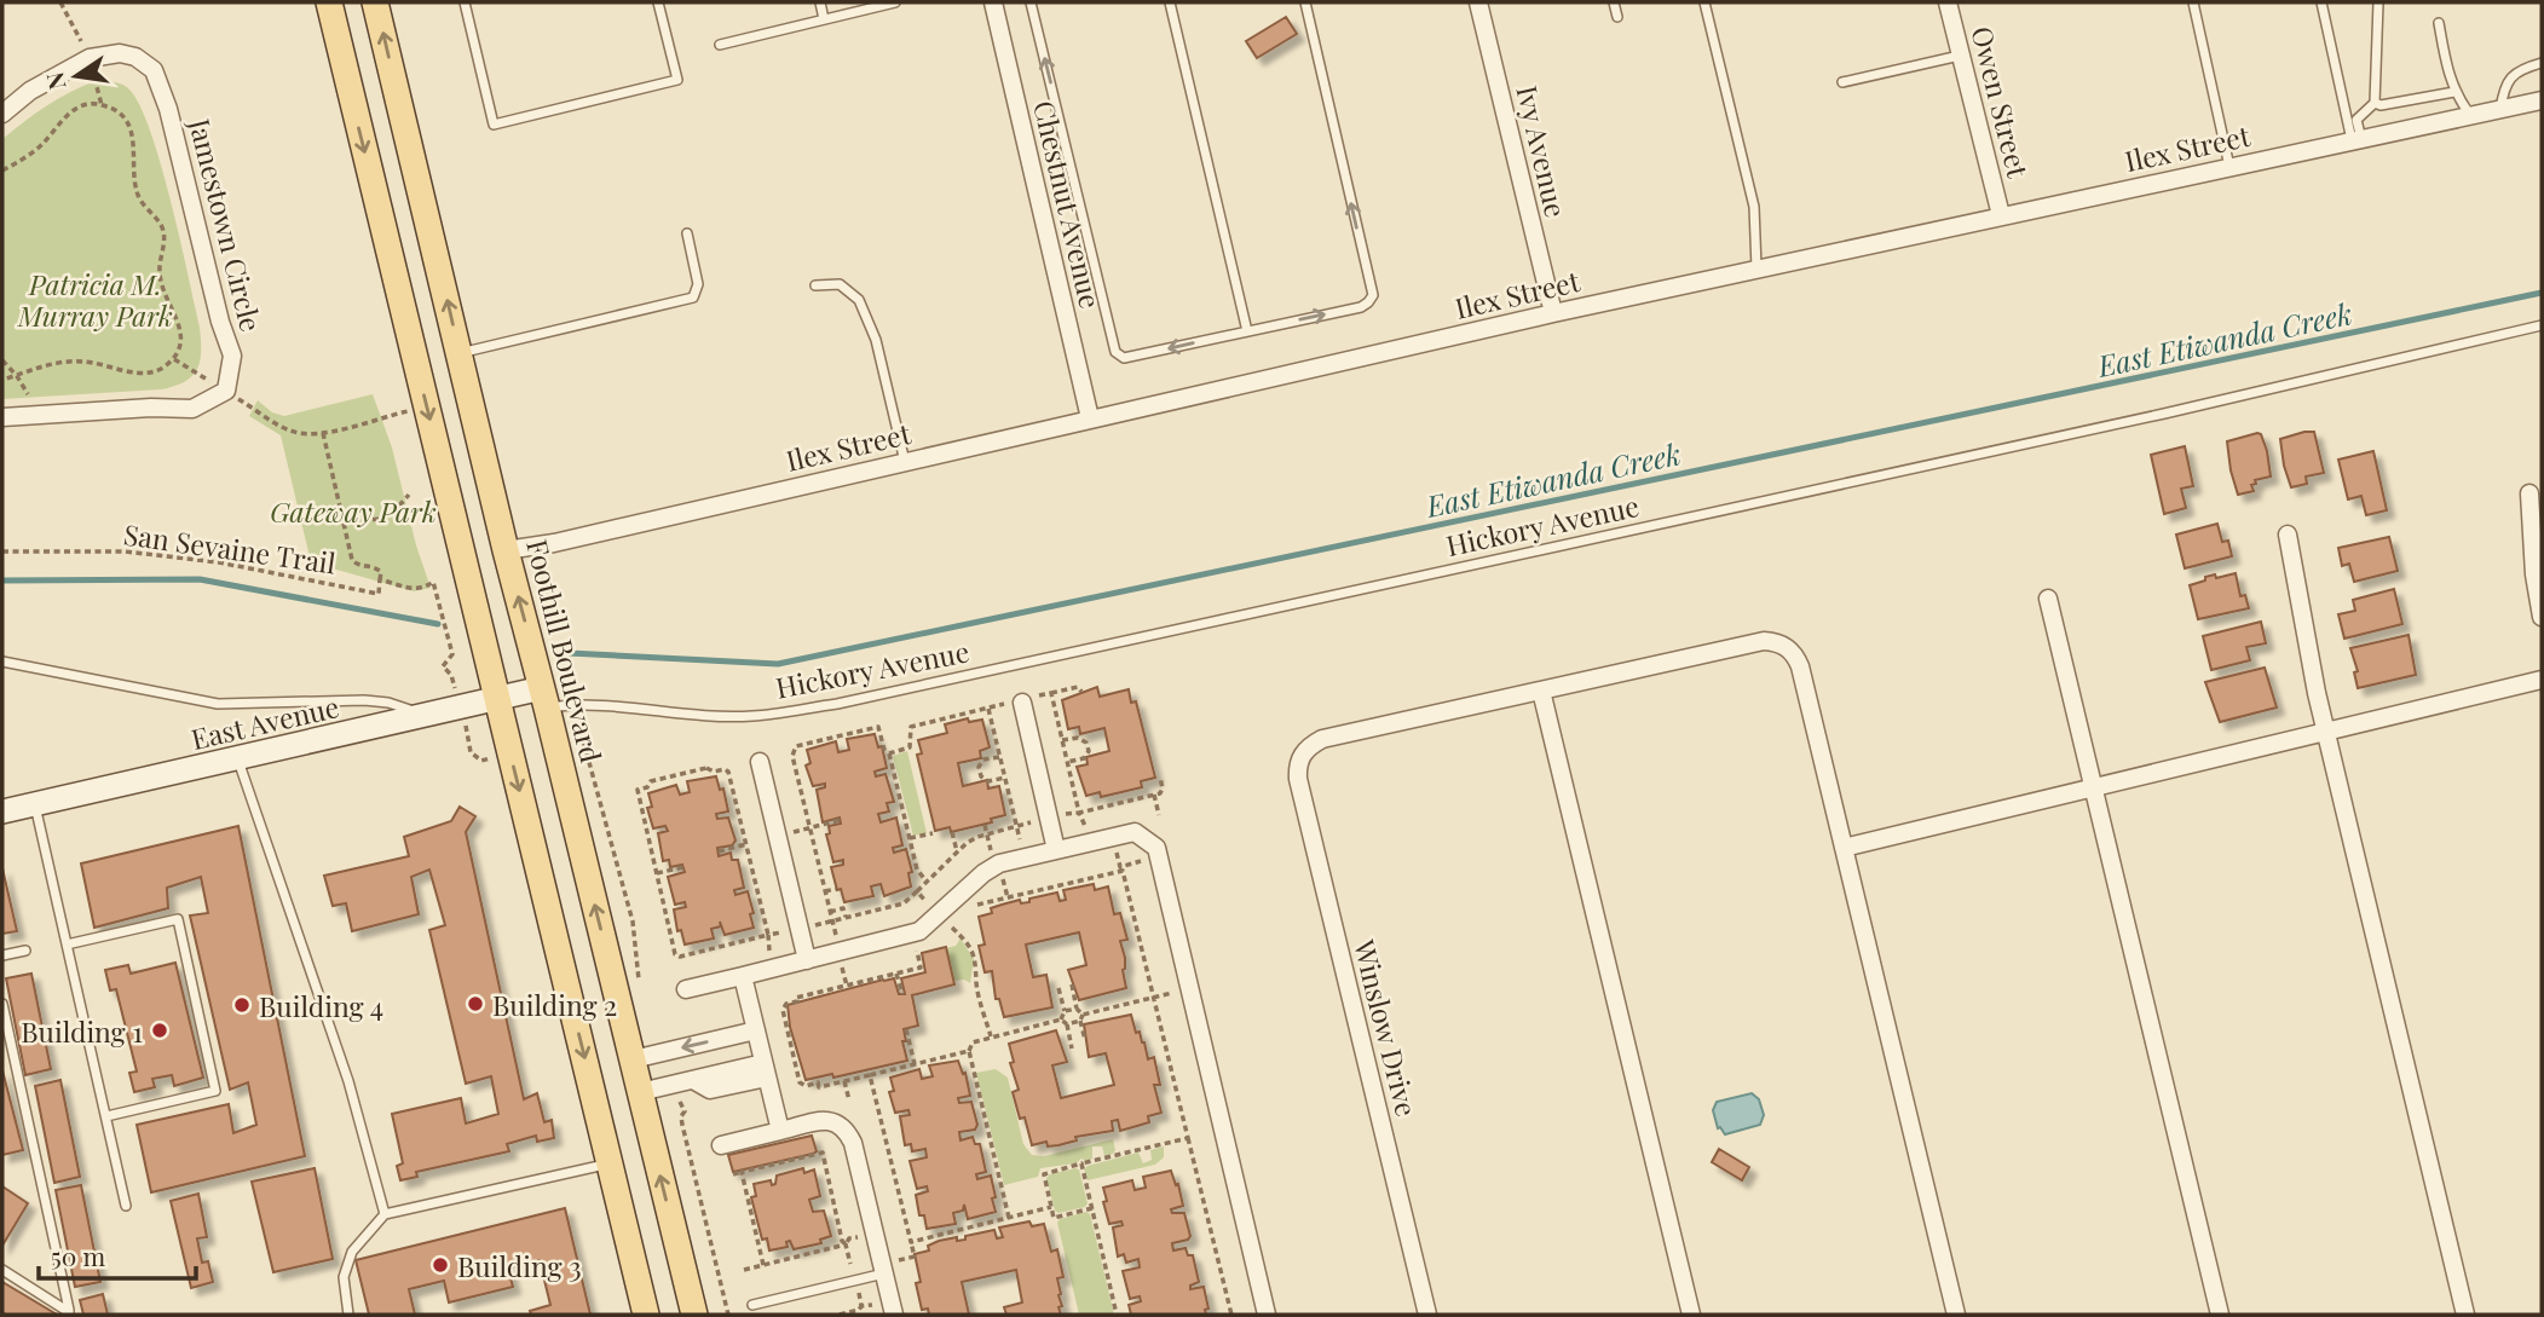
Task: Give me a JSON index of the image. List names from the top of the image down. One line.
{"streets":{"main road":["Foothill Boulevard","East Avenue"],"street":["Owen Street","Ilex Street","Ivy Avenue","Chestnut Avenue","Jamestown Circle","Winslow Drive"],"lane":["Hickory Avenue"],"path":["San Sevaine Trail"]},"crossings":[["Owen Street","Ilex Street"],["Ilex Street","Ivy Avenue"],["Ilex Street","Chestnut Avenue"],["Ilex Street","Foothill Boulevard"],["Hickory Avenue","Foothill Boulevard"],["Hickory Avenue","East Avenue"],["Foothill Boulevard","East Avenue"]],"water":["East Etiwanda Creek"],"parks":["Patricia M. Murray Park","Gateway Park"],"places":["Building 2","Building 4","Building 1","Building 3"],"scale_bar":"50 m","north":"left"}
